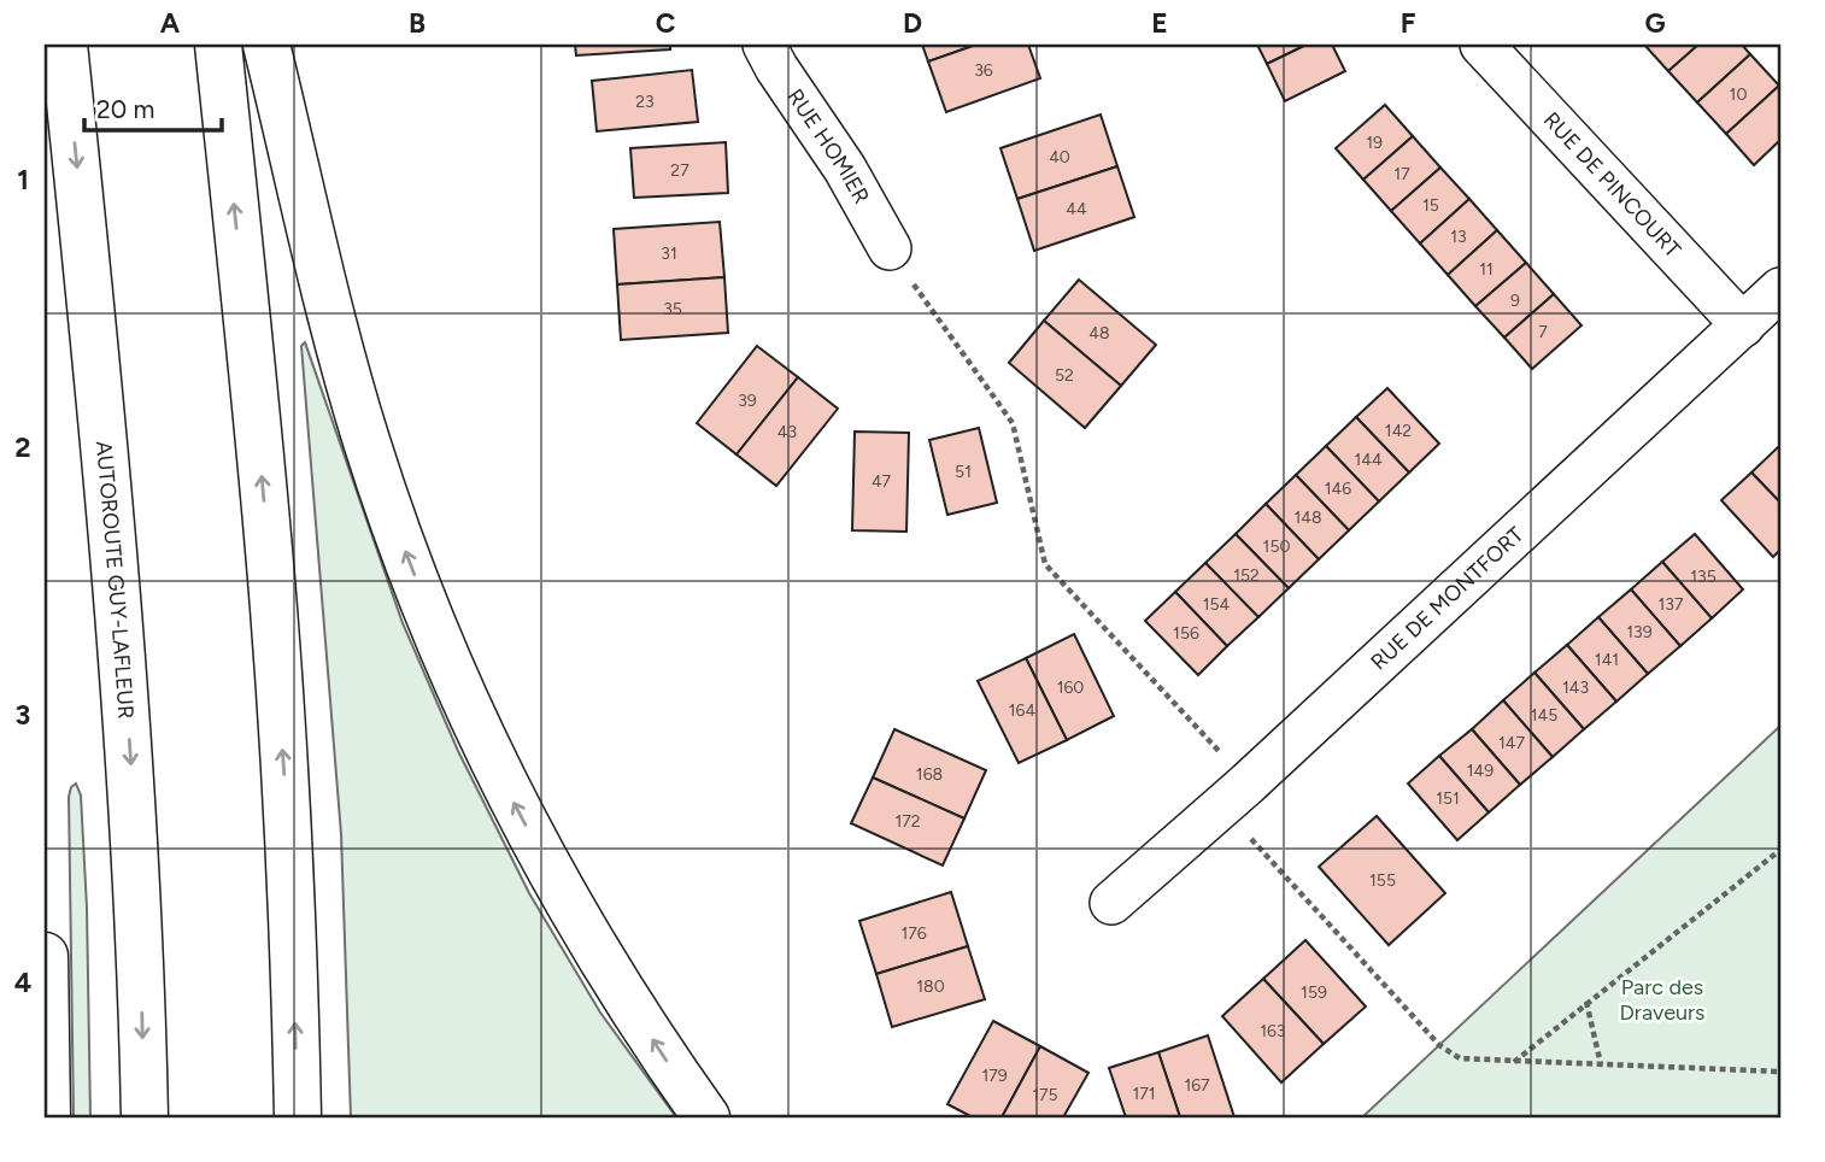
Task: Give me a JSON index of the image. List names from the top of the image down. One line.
{"streets":{"highway":["AUTOROUTE GUY-LAFLEUR"],"street":["RUE HOMIER","RUE DE PINCOURT","RUE DE MONTFORT"]},"crossings":[["RUE DE PINCOURT","RUE DE MONTFORT"]],"parks":["Parc des Draveurs"],"house_numbers":["36","10","23","19","40","27","17","15","44","13","31","11","9","35","7","48","52","39","142","43","144","51","47","146","148","150","152","135","154","137","139","156","141","160","143","164","145","147","149","168","151","172","155","176","180","159","163","179","167","171","175"],"scale_bar":"20 m","grid":{"columns":["A","B","C","D","E","F","G"],"rows":["1","2","3","4"]}}
